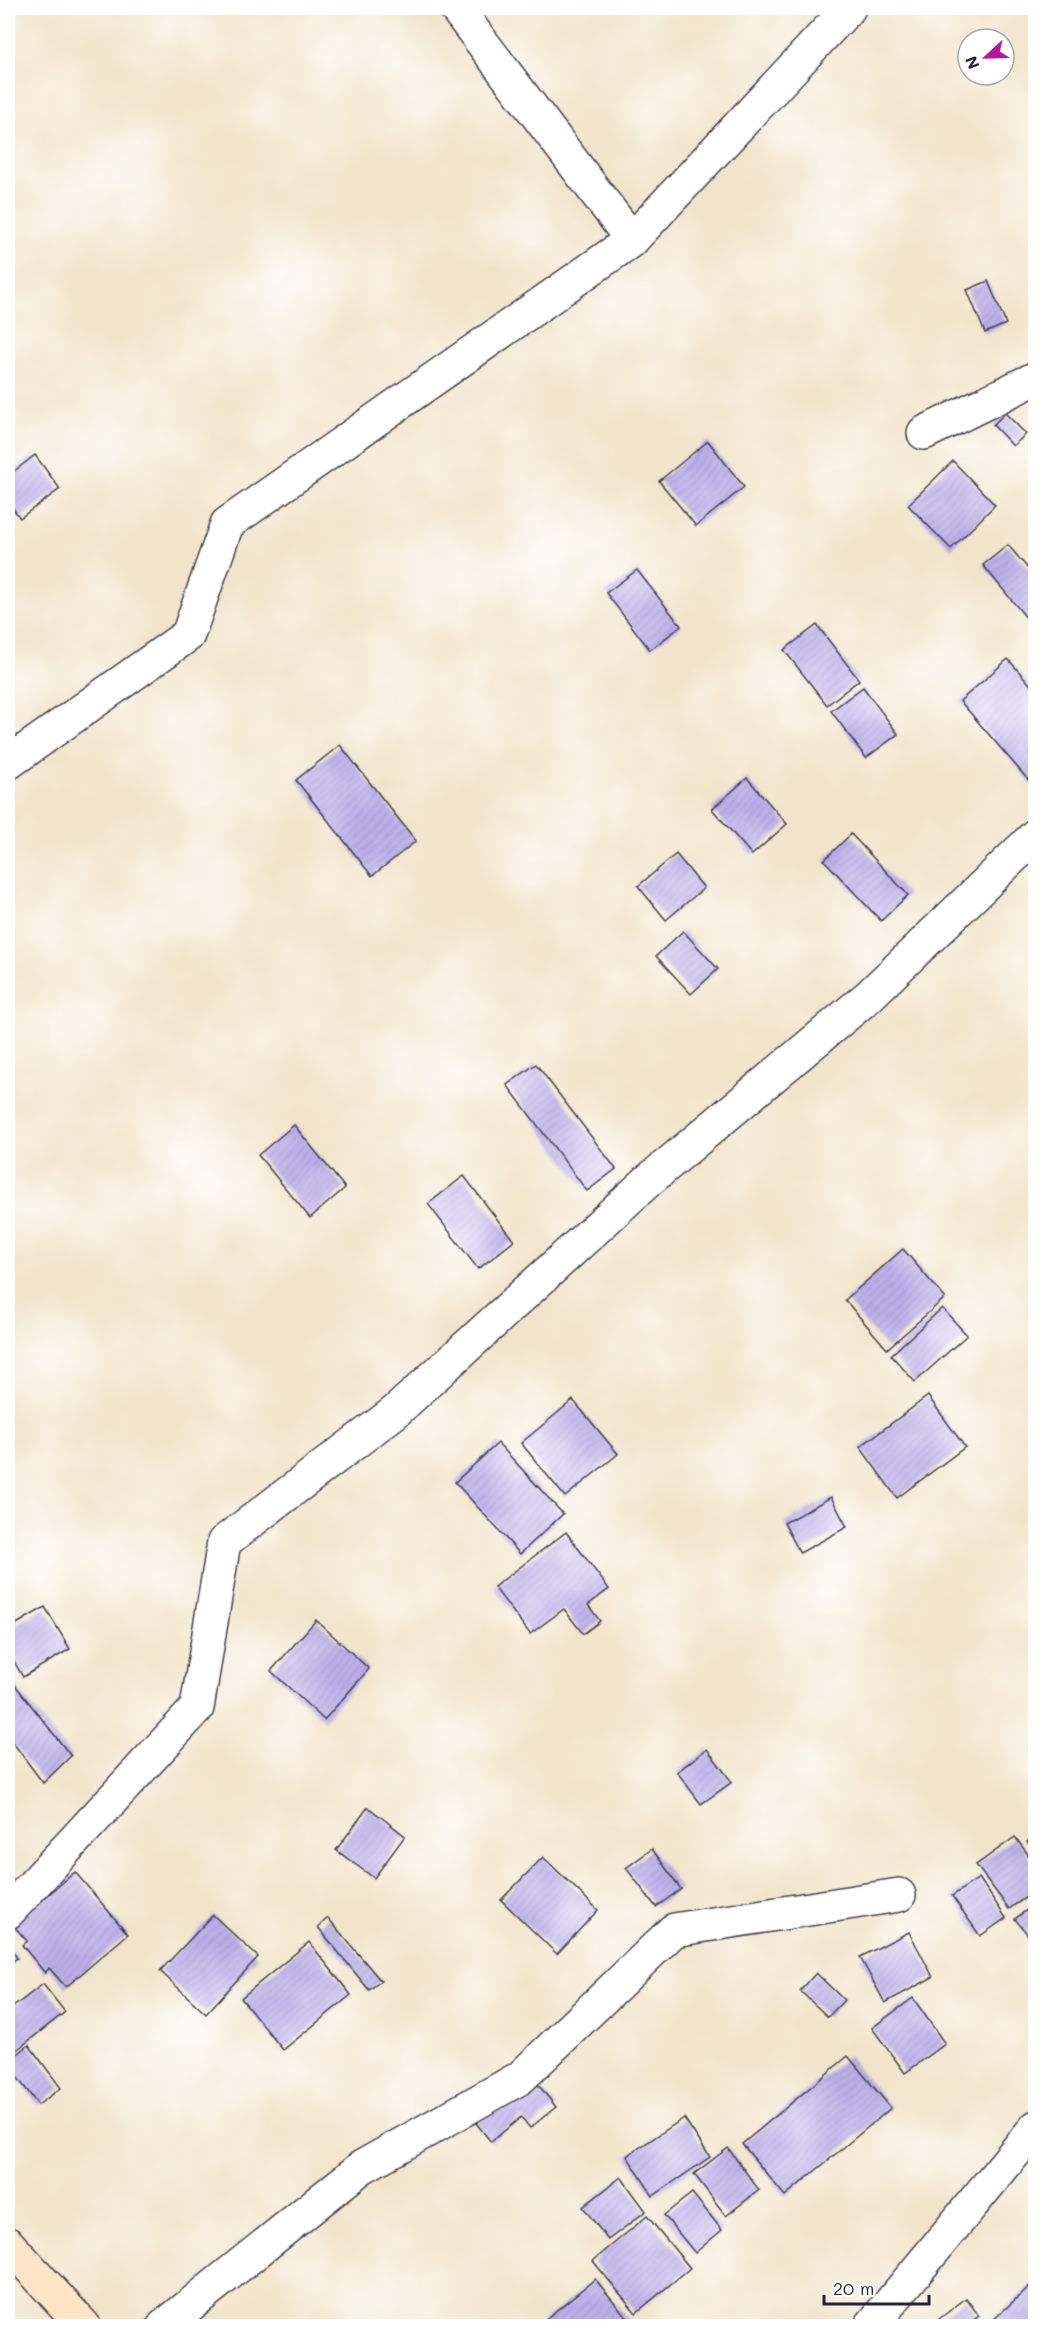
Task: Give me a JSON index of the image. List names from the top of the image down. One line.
{"scale_bar":"20 m","north":"left"}
